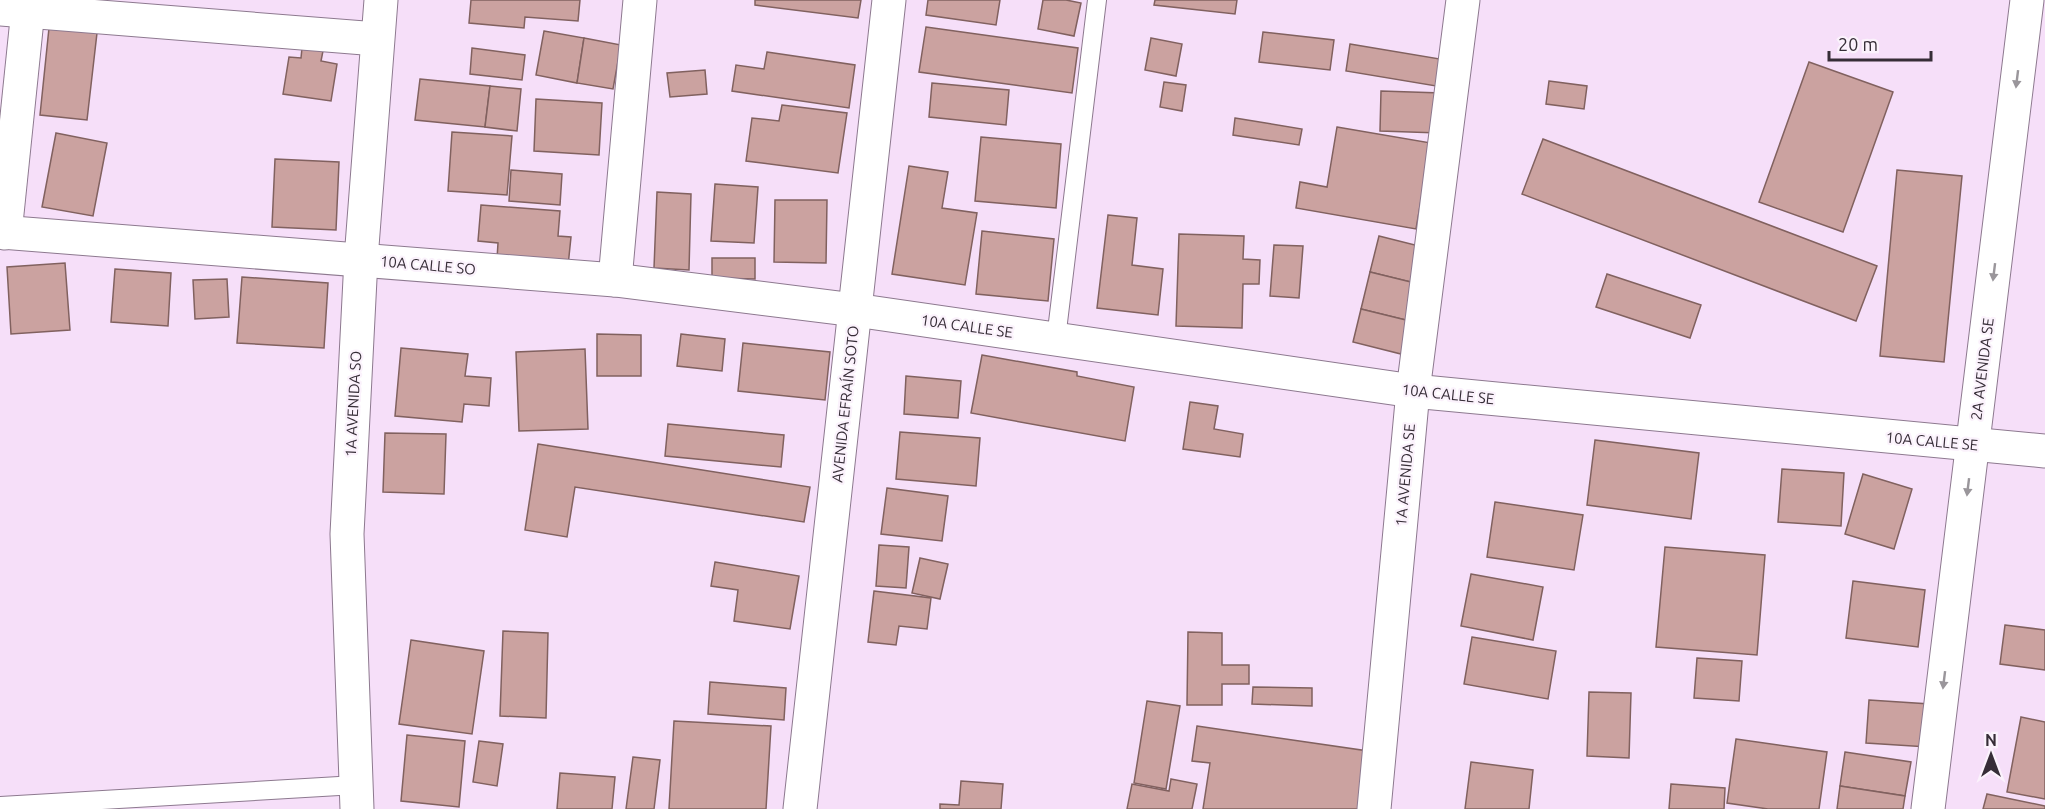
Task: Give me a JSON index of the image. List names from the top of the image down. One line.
{"streets":{"street":["10A CALLE SO","10A CALLE SE","2A AVENIDA SE","1A AVENIDA SO","AVENIDA EFRAÍN SOTO","1A AVENIDA SE"]},"crossings":[["10A CALLE SO","10A CALLE SE"],["10A CALLE SO","1A AVENIDA SO"],["10A CALLE SO","AVENIDA EFRAÍN SOTO"],["10A CALLE SE","2A AVENIDA SE"],["10A CALLE SE","AVENIDA EFRAÍN SOTO"],["10A CALLE SE","1A AVENIDA SE"]],"one_way":["2A AVENIDA SE"],"scale_bar":"20 m","north":"top"}
